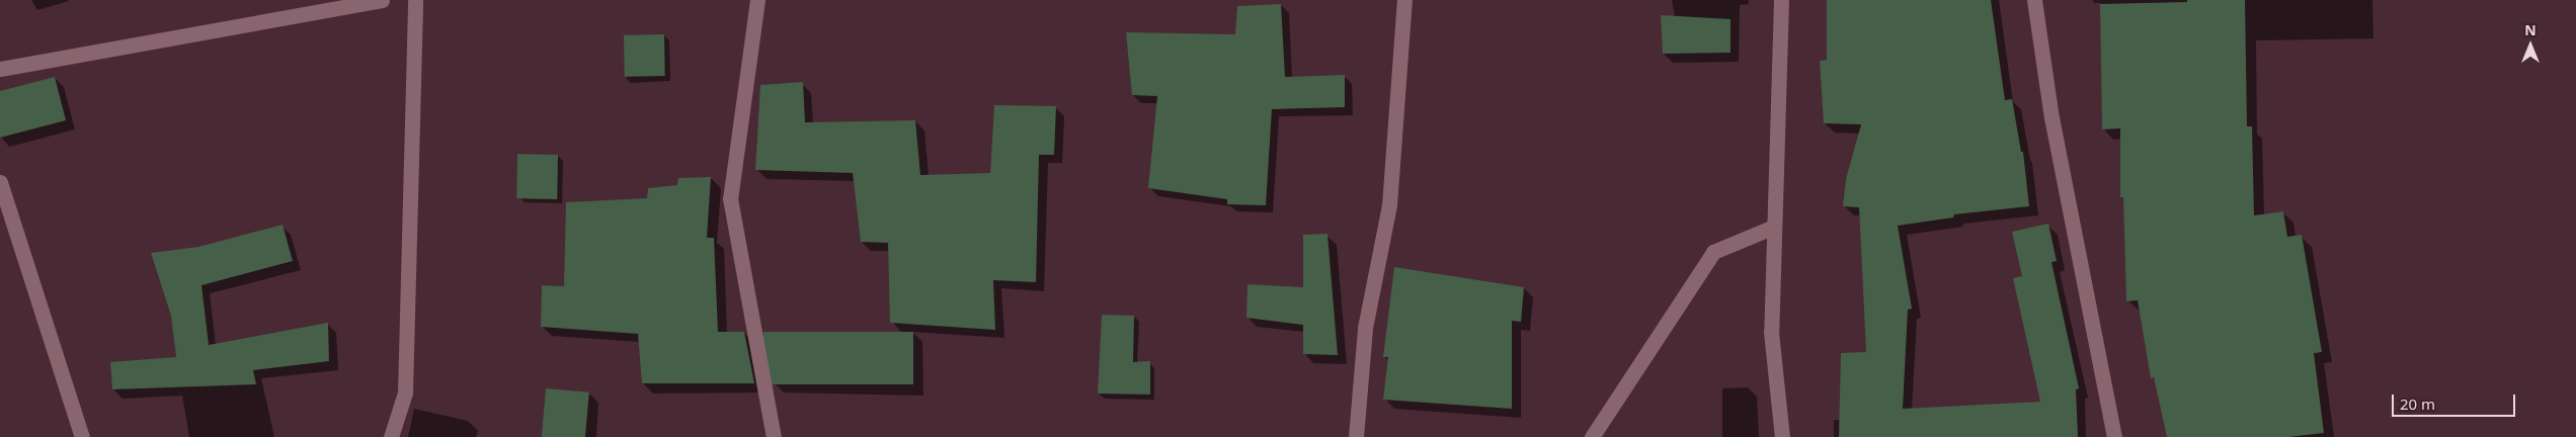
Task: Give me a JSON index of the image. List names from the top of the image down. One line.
{"scale_bar":"20 m","north":"top"}
